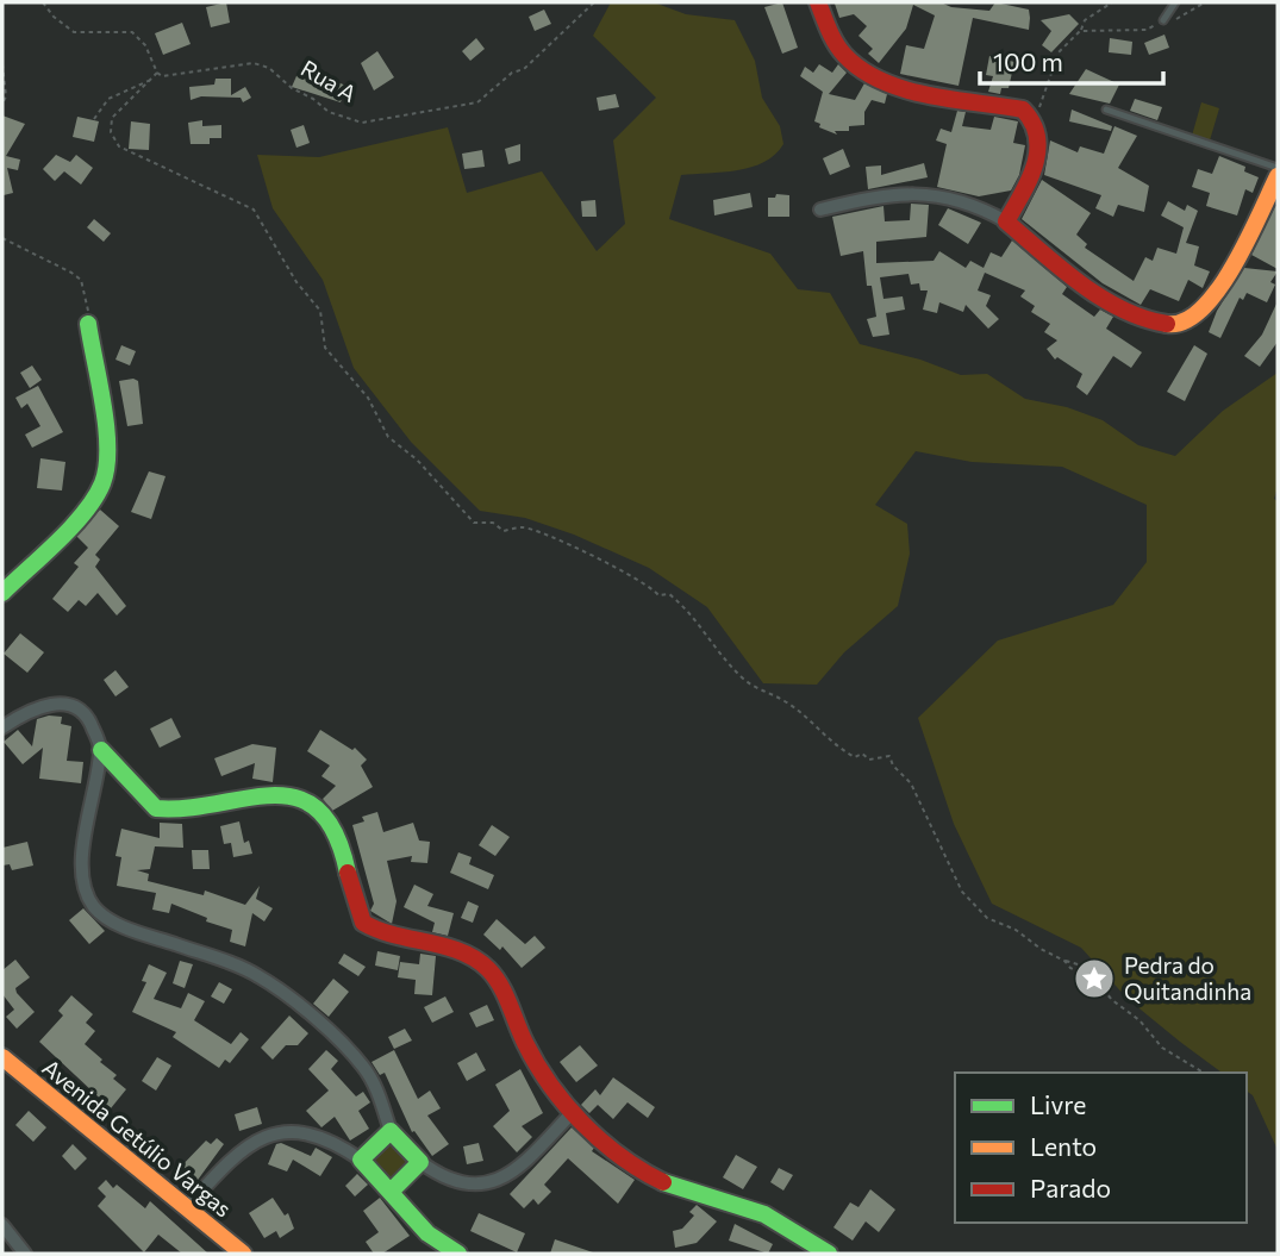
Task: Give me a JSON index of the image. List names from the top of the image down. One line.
{"streets":{"street":["Avenida Getúlio Vargas"],"path":["Rua A"]},"places":{"place":["Pedra do Quitandinha"]},"legend":["Livre","Lento","Parado"],"scale_bar":"100 m"}
